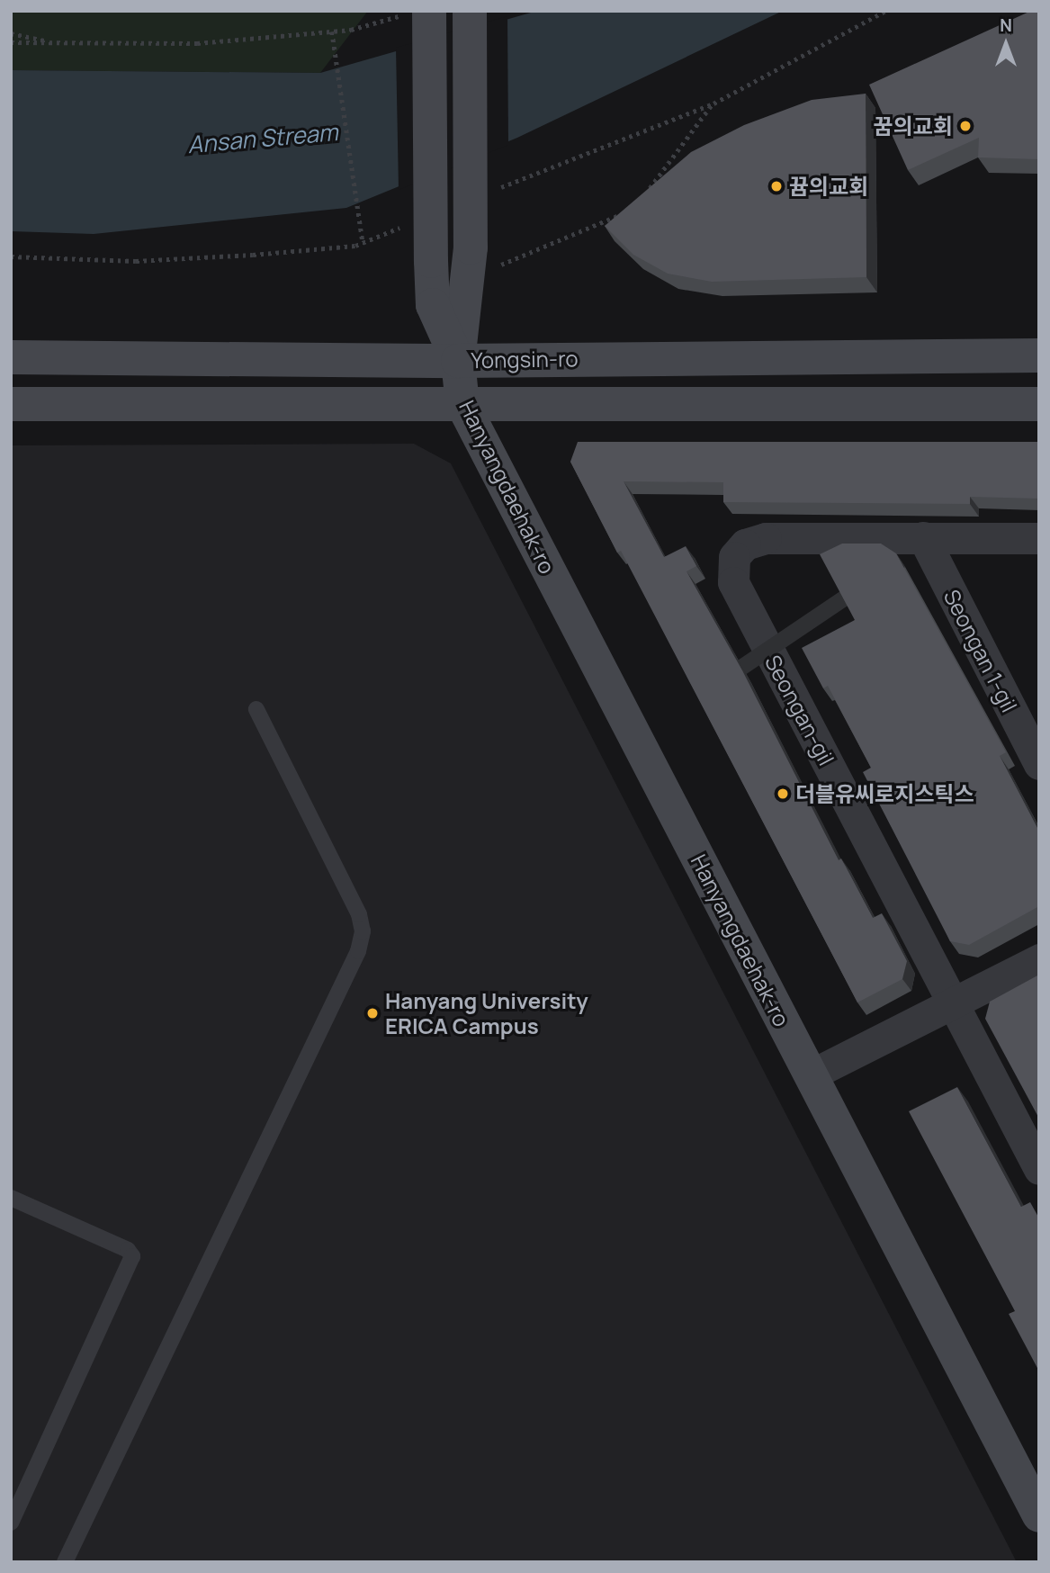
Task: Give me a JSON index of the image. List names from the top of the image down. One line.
{"streets":{"main road":["Yongsin-ro","Hanyangdaehak-ro"],"street":["Seongan 1-gil","Seongan-gil"]},"crossings":[["Yongsin-ro","Hanyangdaehak-ro"],["Seongan 1-gil","Seongan-gil"]],"water":["Ansan Stream"],"places":["꿈의교회","뀸의교회","더블유씨로지스틱스","Hanyang University ERICA Campus"],"north":"top"}
